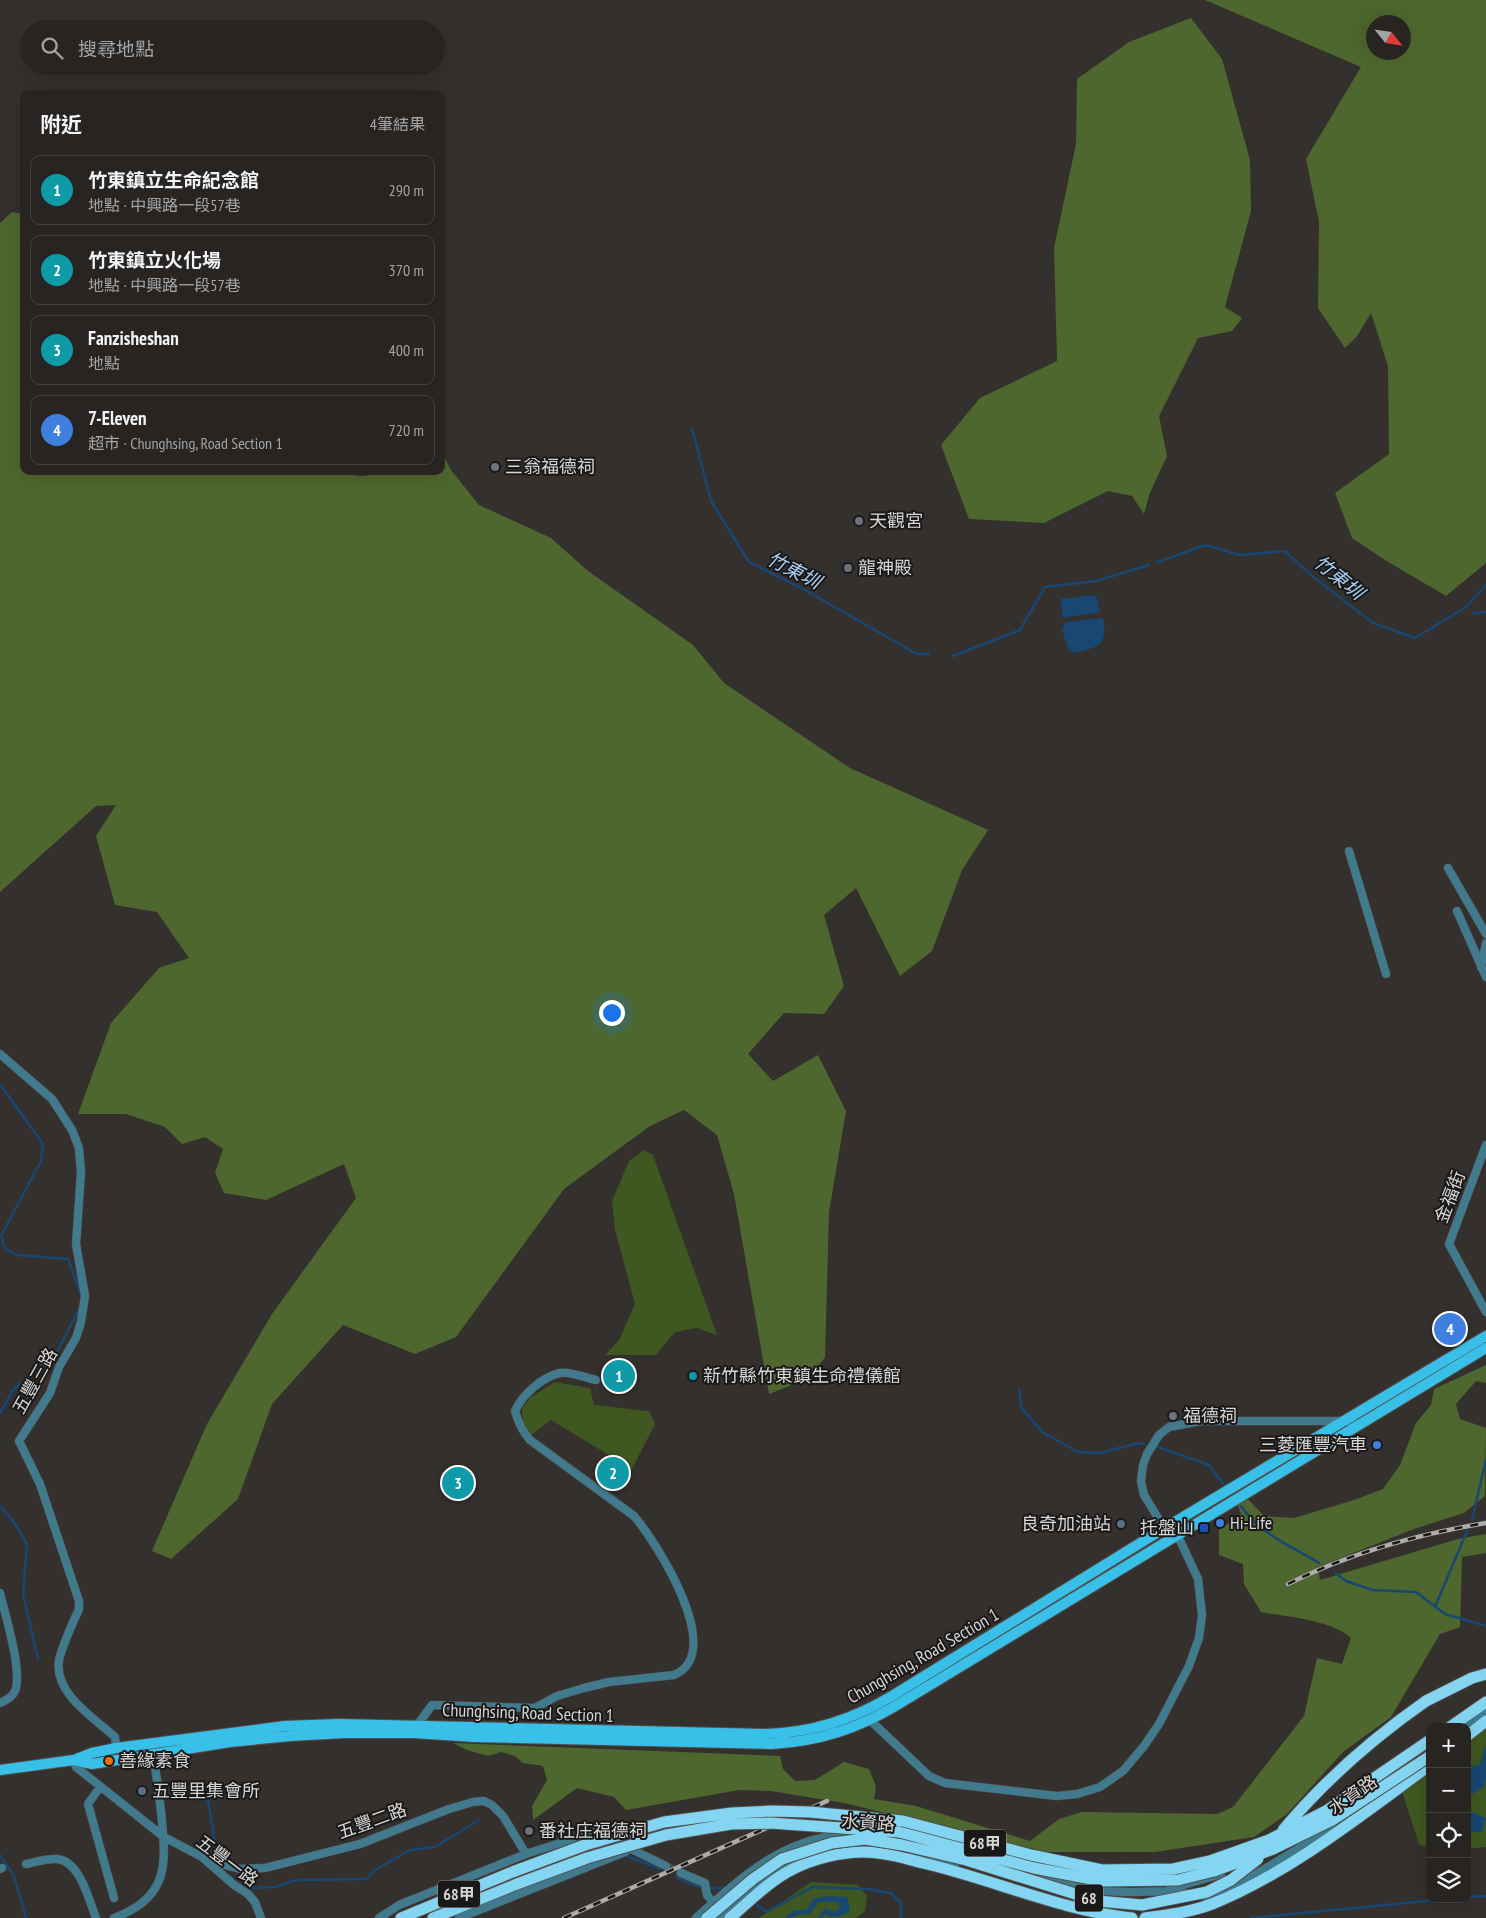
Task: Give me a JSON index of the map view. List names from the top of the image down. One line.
{"streets":{"highway":["68甲","68"],"main road":["Chunghsing, Road Section 1"],"street":["金福街","五豐三路","水資路","五豐二路","五豐一路"]},"crossings":[["水資路","68"],["五豐二路","五豐一路"]],"water":["竹東圳"],"places":{"other":["三翁福德祠","天觀宮","龍神殿","新竹縣竹東鎮生命禮儀館","福德祠","三菱匯豐汽車","Hi-Life","良奇加油站","善緣素食","五豐里集會所","番社庄福德祠"],"transit":["托盤山"]},"north":"bottom right","page":{"search":"搜尋地點","heading":["附近","4筆結果"],"list":[{"mark":"1","name":"竹東鎮立生命紀念館","note":"地點 · 中興路一段57巷","value":"290 m"},{"mark":"2","name":"竹東鎮立火化場","note":"地點 · 中興路一段57巷","value":"370 m"},{"mark":"3","name":"Fanzisheshan","note":"地點","value":"400 m"},{"mark":"4","name":"7-Eleven","note":"超市 · Chunghsing, Road Section 1","value":"720 m"}],"pins":["4","1","2","3"],"map_buttons":["+","−"]}}
